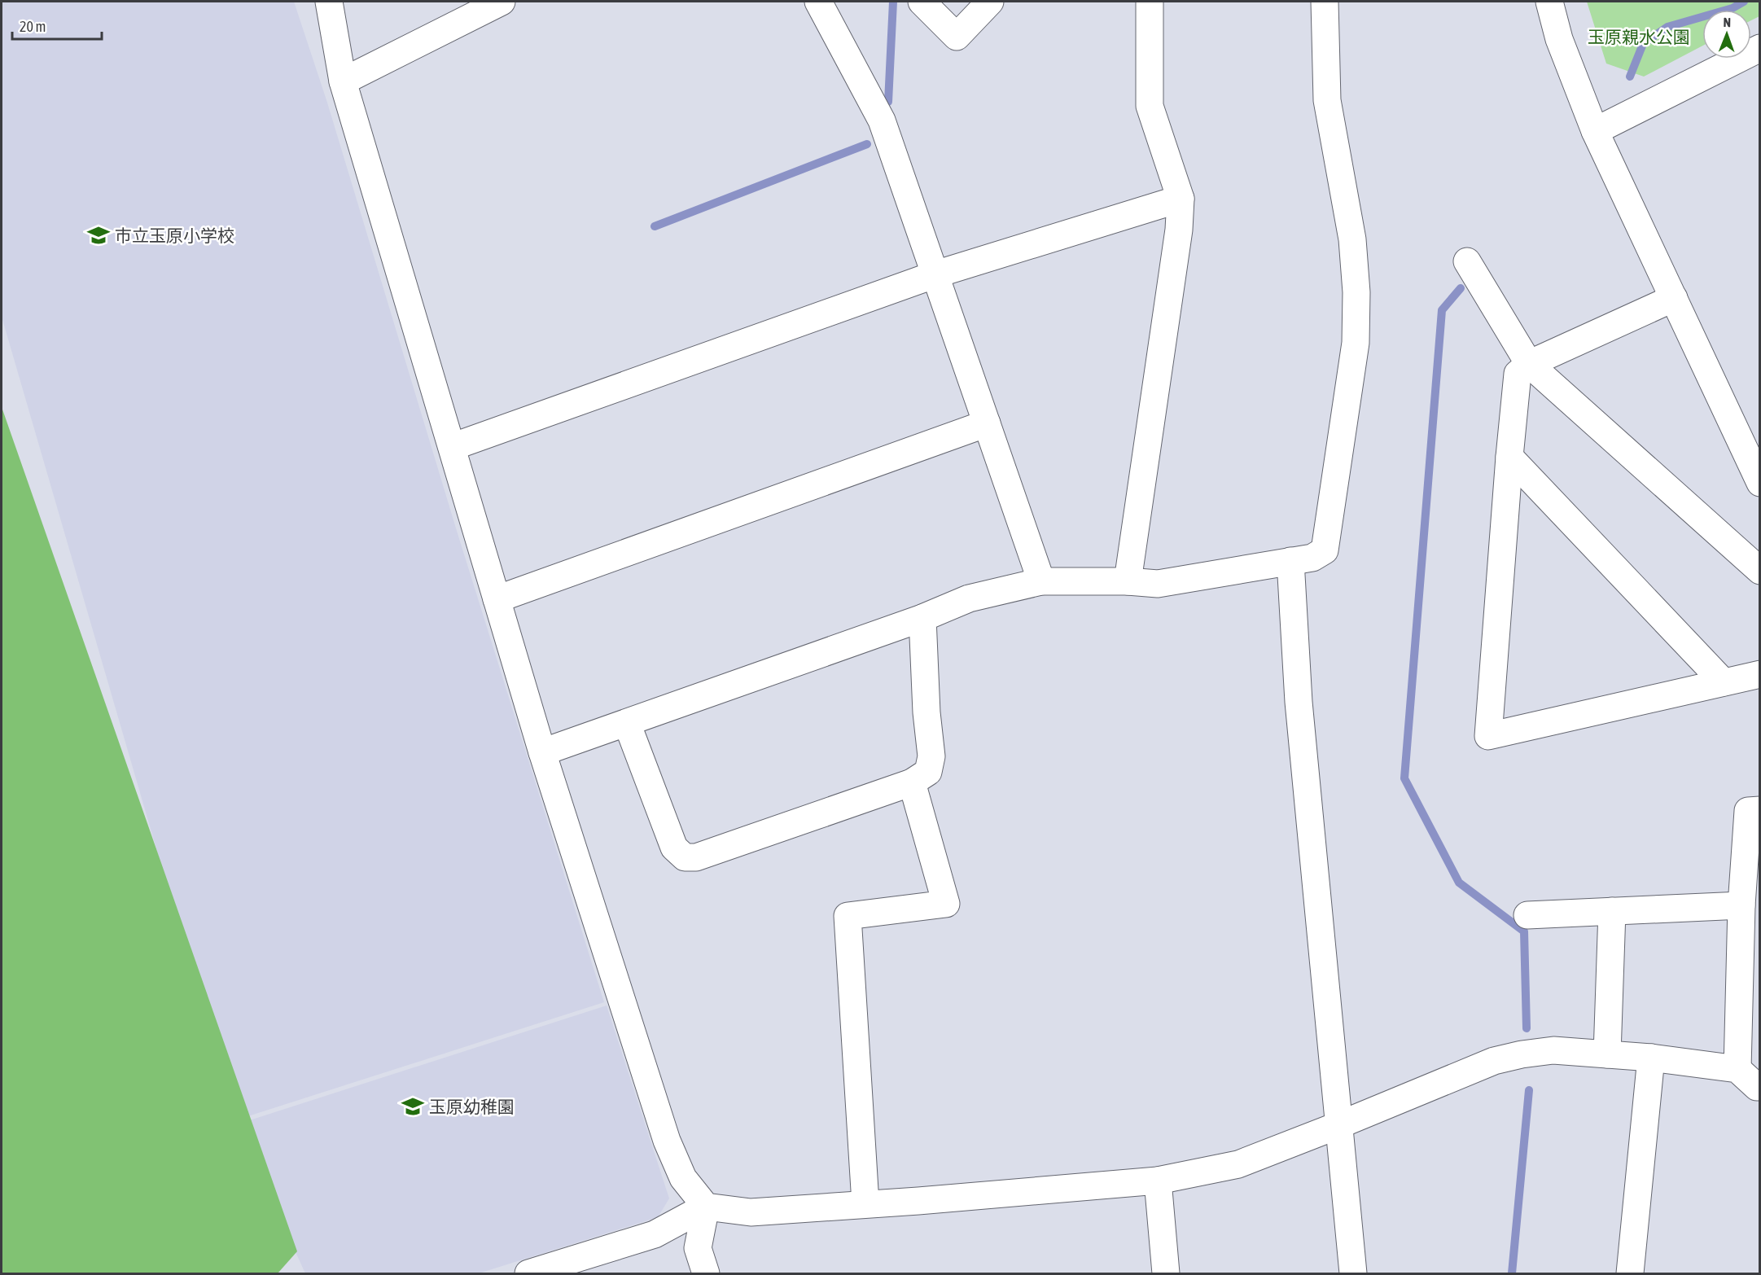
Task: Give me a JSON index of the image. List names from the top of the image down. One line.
{"parks":["玉原親水公園"],"places":{"school or university":["市立玉原小学校","玉原幼稚園"]},"scale_bar":"20 m","north":"top"}
